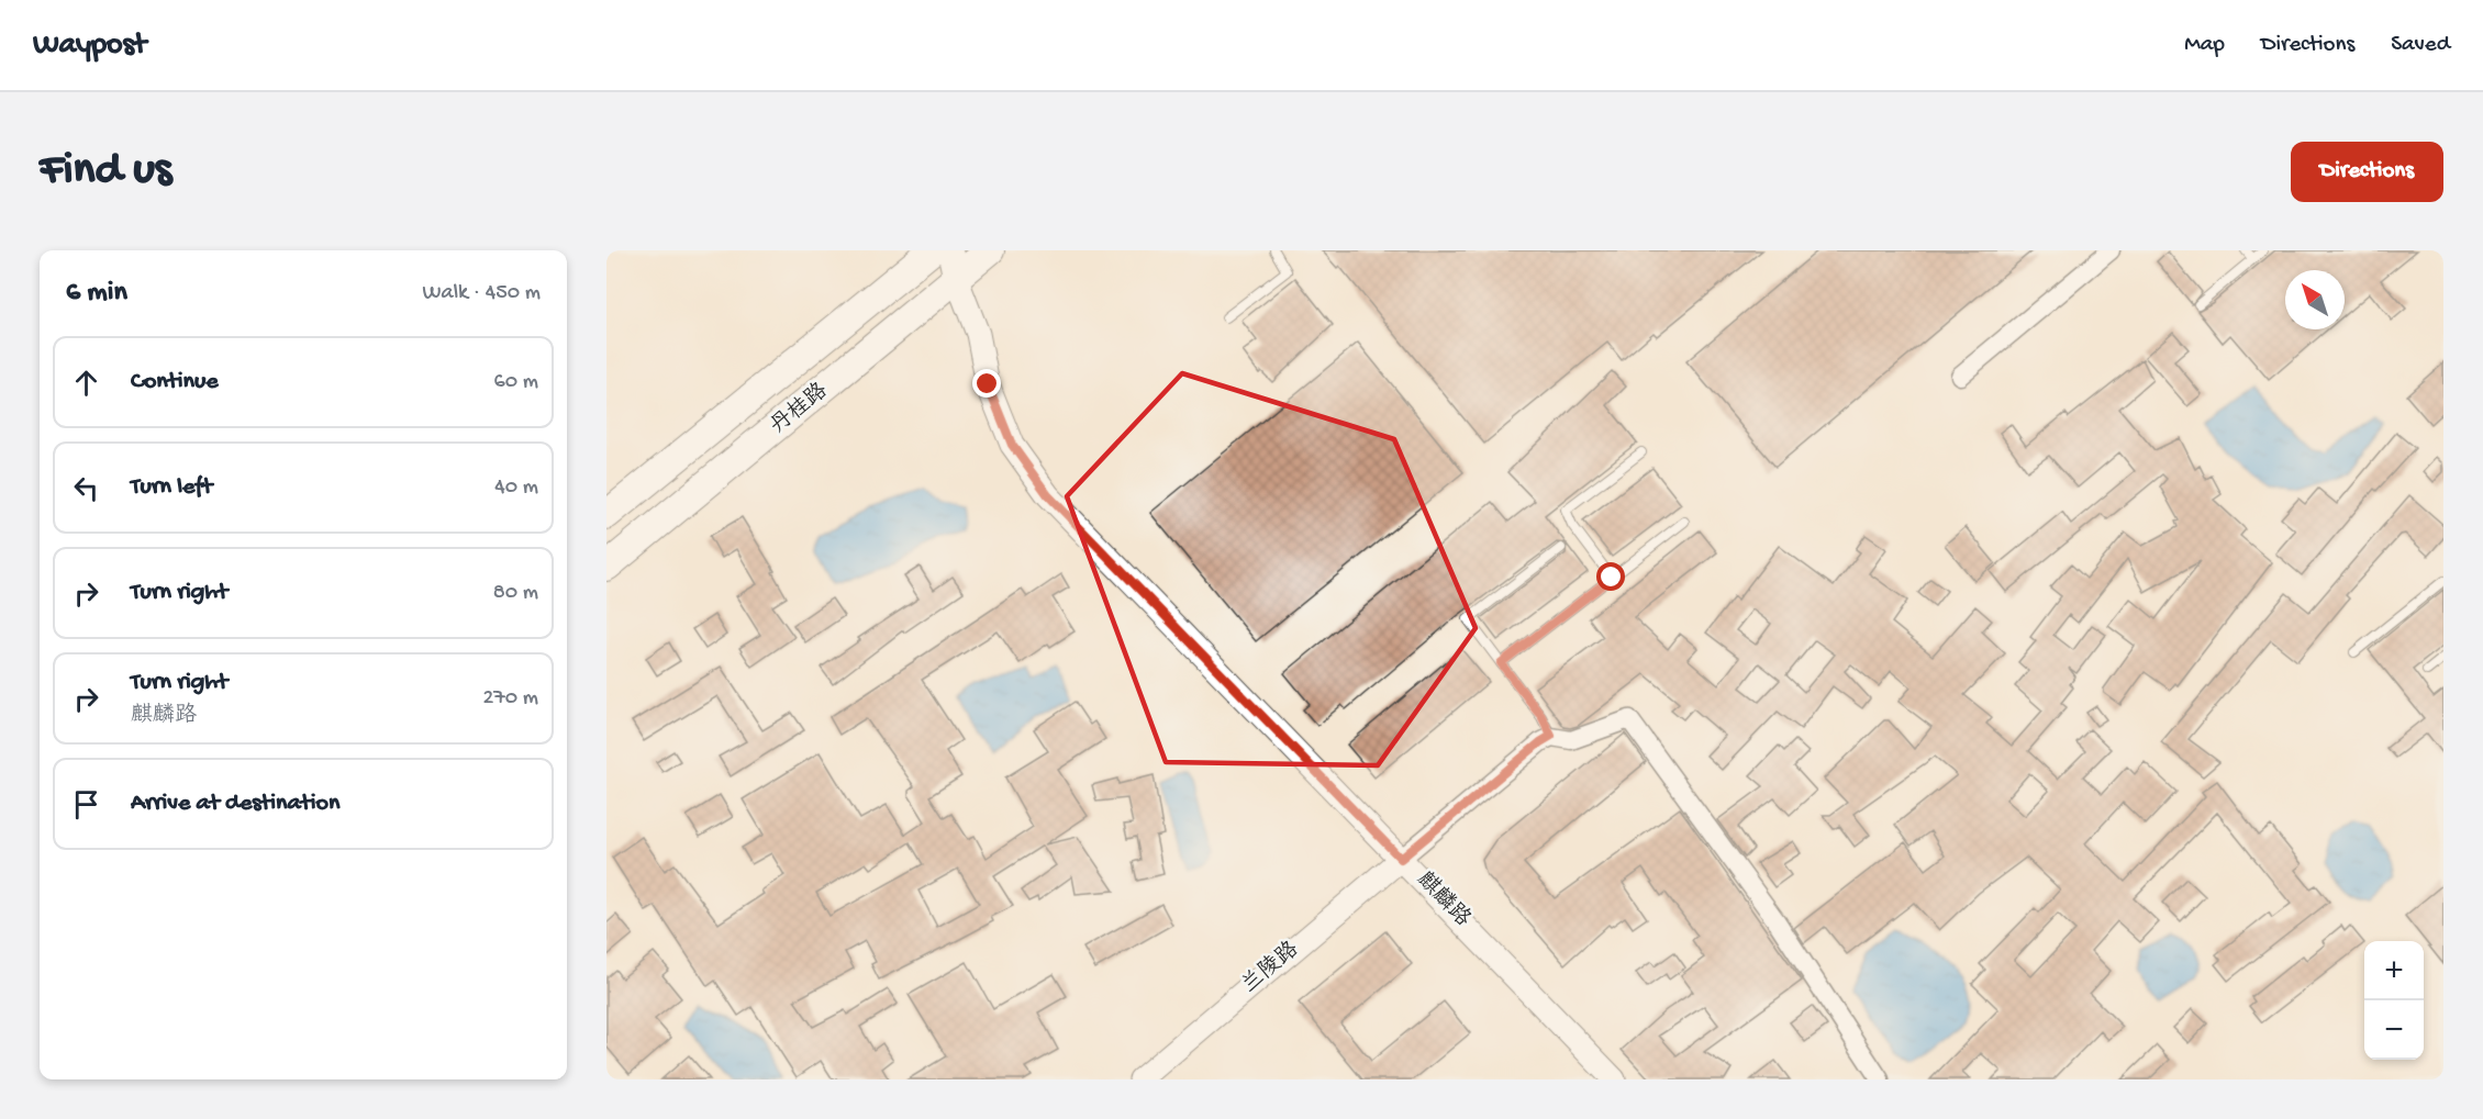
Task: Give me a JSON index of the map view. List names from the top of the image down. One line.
{"streets":{"main road":["丹桂路"],"street":["麒麟路","兰陵路"]},"crossings":[["丹桂路","麒麟路"],["麒麟路","兰陵路"]],"north":"top left","page":{"header":"Waypost","nav":["Map","Directions","Saved"],"buttons":"Directions","title":"Find us","heading":["6 min","Walk · 450 m"],"list":[["Continue","60 m"],["Turn left","40 m"],["Turn right","80 m"],["Turn right","麒麟路","270 m"],"Arrive at destination"],"map_buttons":["+","−"]}}
